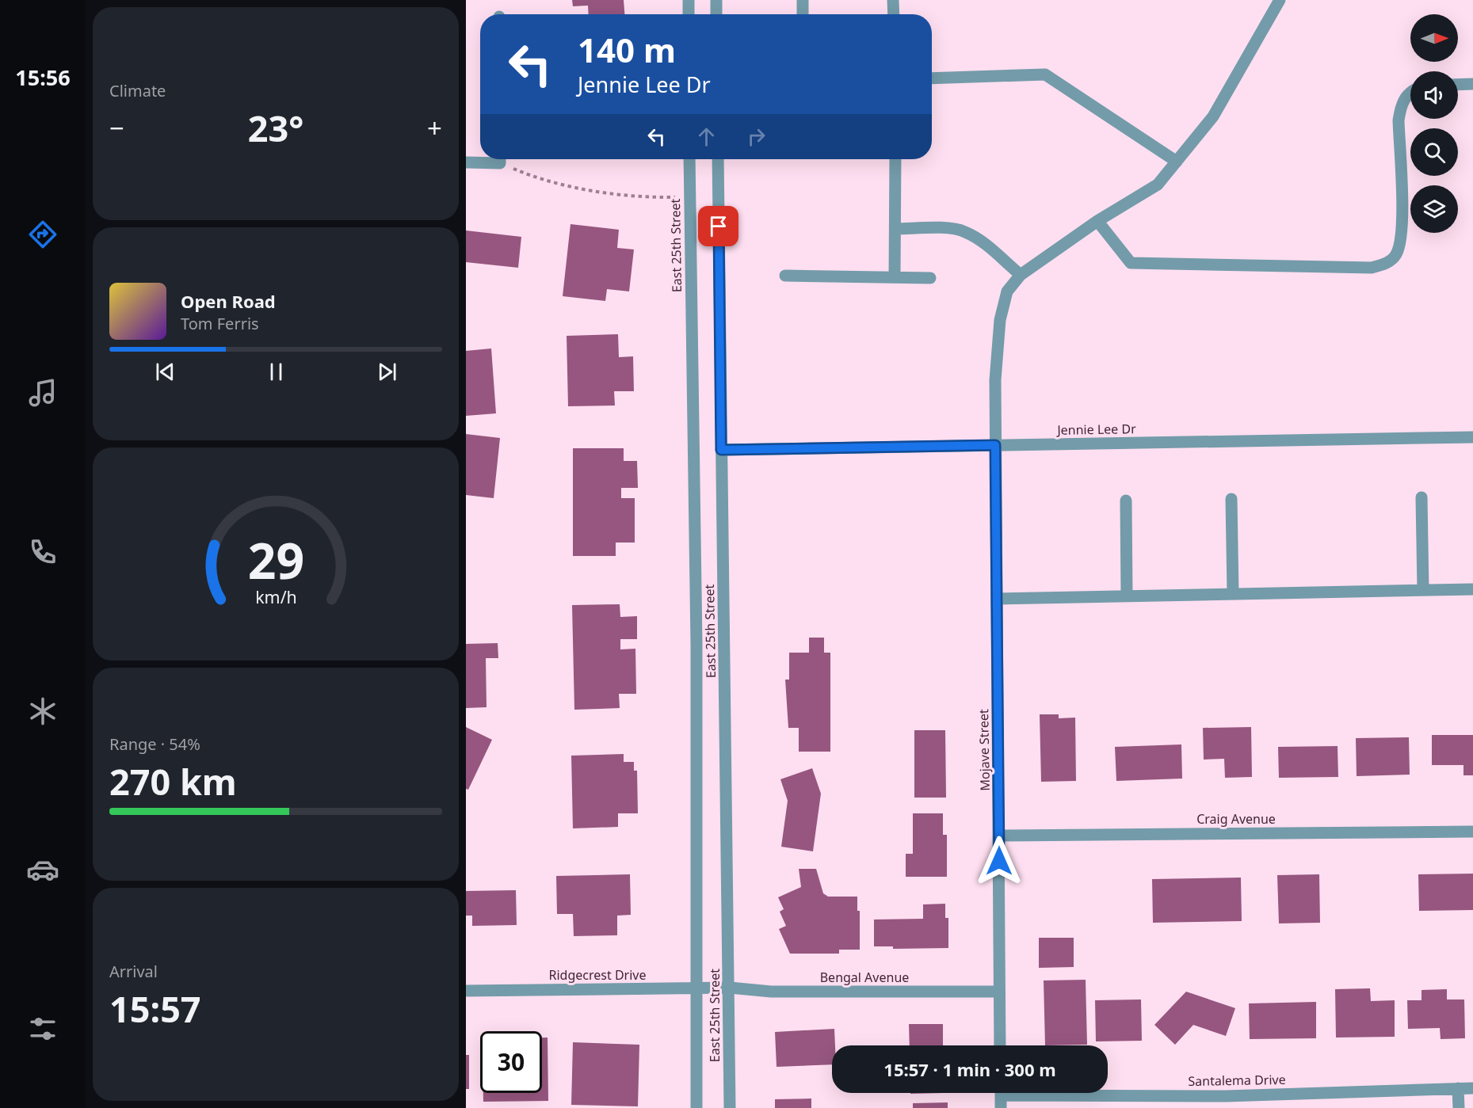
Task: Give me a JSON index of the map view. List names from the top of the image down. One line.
{"streets":{"street":["East 25th Street","Jennie Lee Dr","Mojave Street","Craig Avenue","Ridgecrest Drive","Bengal Avenue","Santalema Drive"]},"crossings":[["East 25th Street","Jennie Lee Dr"],["East 25th Street","Ridgecrest Drive"],["East 25th Street","Bengal Avenue"],["Jennie Lee Dr","Mojave Street"],["Mojave Street","Craig Avenue"],["Mojave Street","Bengal Avenue"],["Ridgecrest Drive","Bengal Avenue"]],"north":"right","page":{"tabs":"15:56","tile":["Climate",["Range · 54%","270 km"],["Arrival","15:57"]],"turn":["140 m","Jennie Lee Dr"],"heat":["−","23°","+"],"song":["Open Road","Tom Ferris"],"limit":"30","trip":"15:57 · 1 min · 300 m","gauge":["29","km/h"]}}
